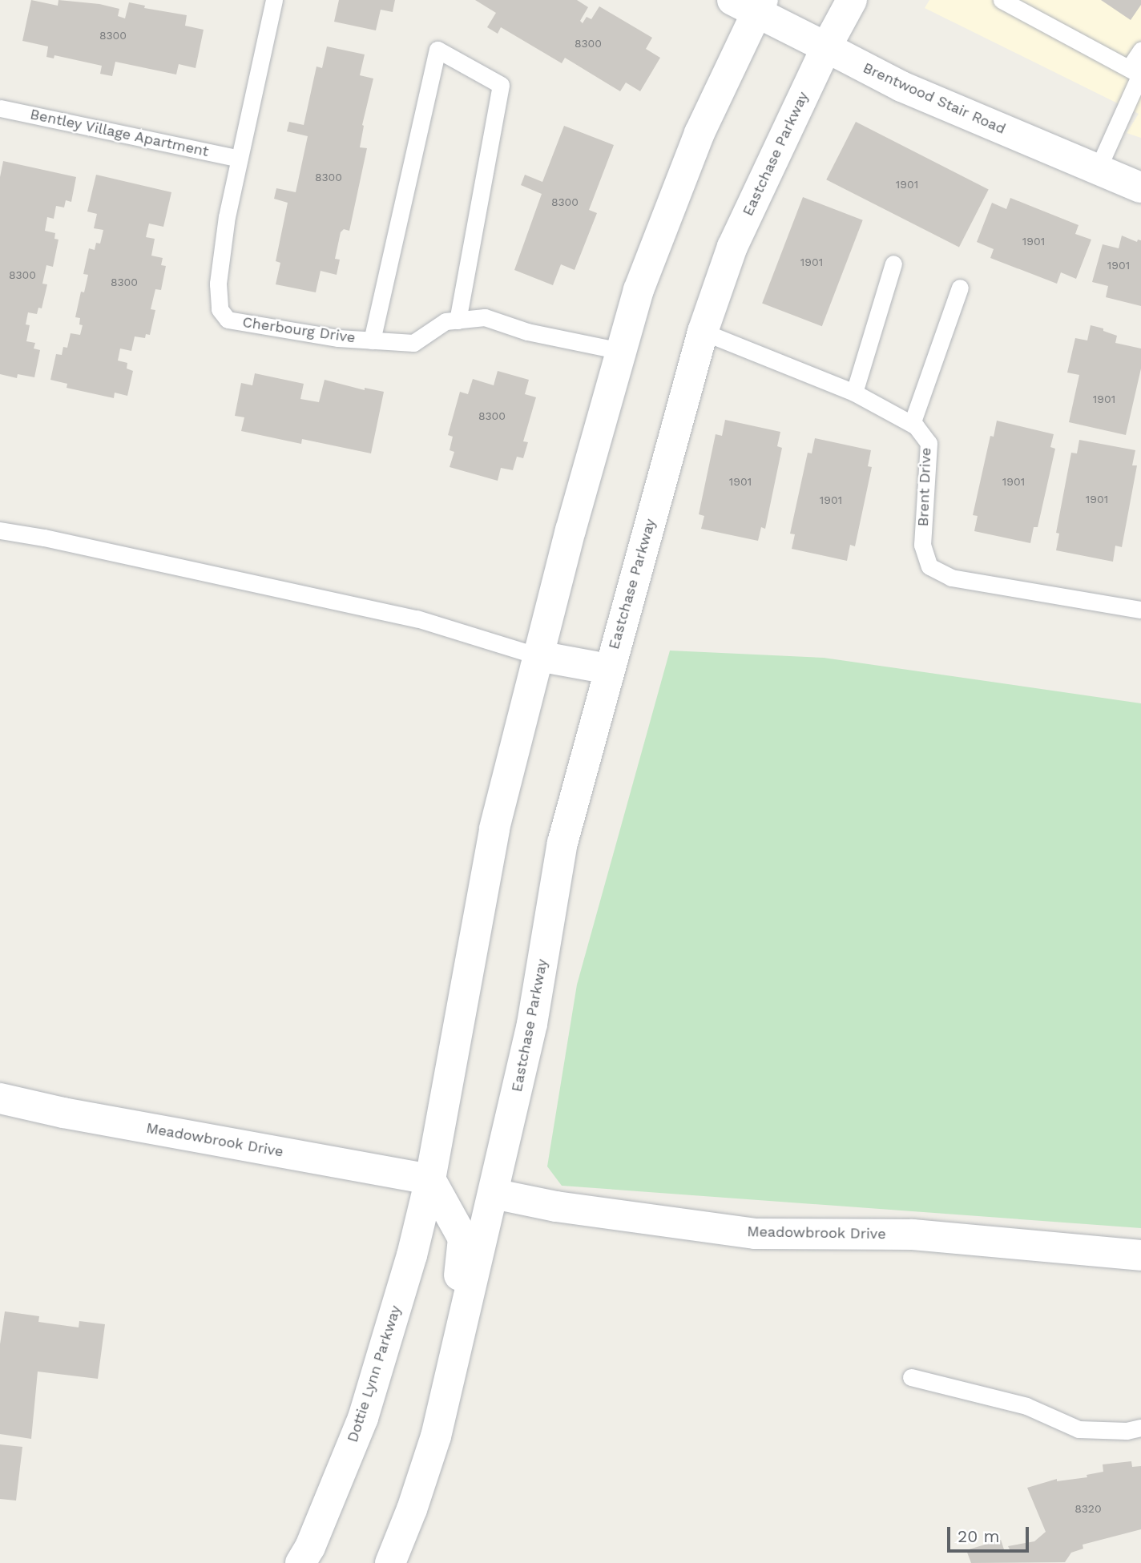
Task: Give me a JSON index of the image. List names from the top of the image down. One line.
{"streets":{"main road":["Brentwood Stair Road","Eastchase Parkway","Meadowbrook Drive","Dottie Lynn Parkway"],"lane":["Bentley Village Apartment","Cherbourg Drive","Brent Drive"]},"crossings":[["Brentwood Stair Road","Eastchase Parkway"],["Bentley Village Apartment","Cherbourg Drive"],["Eastchase Parkway","Brent Drive"],["Eastchase Parkway","Meadowbrook Drive"],["Meadowbrook Drive","Dottie Lynn Parkway"]],"house_numbers":["8300","8300","8300","1901","8300","1901","1901","1901","8300","8300","1901","8300","1901","1901","1901","1901","8320"],"scale_bar":"20 m"}
